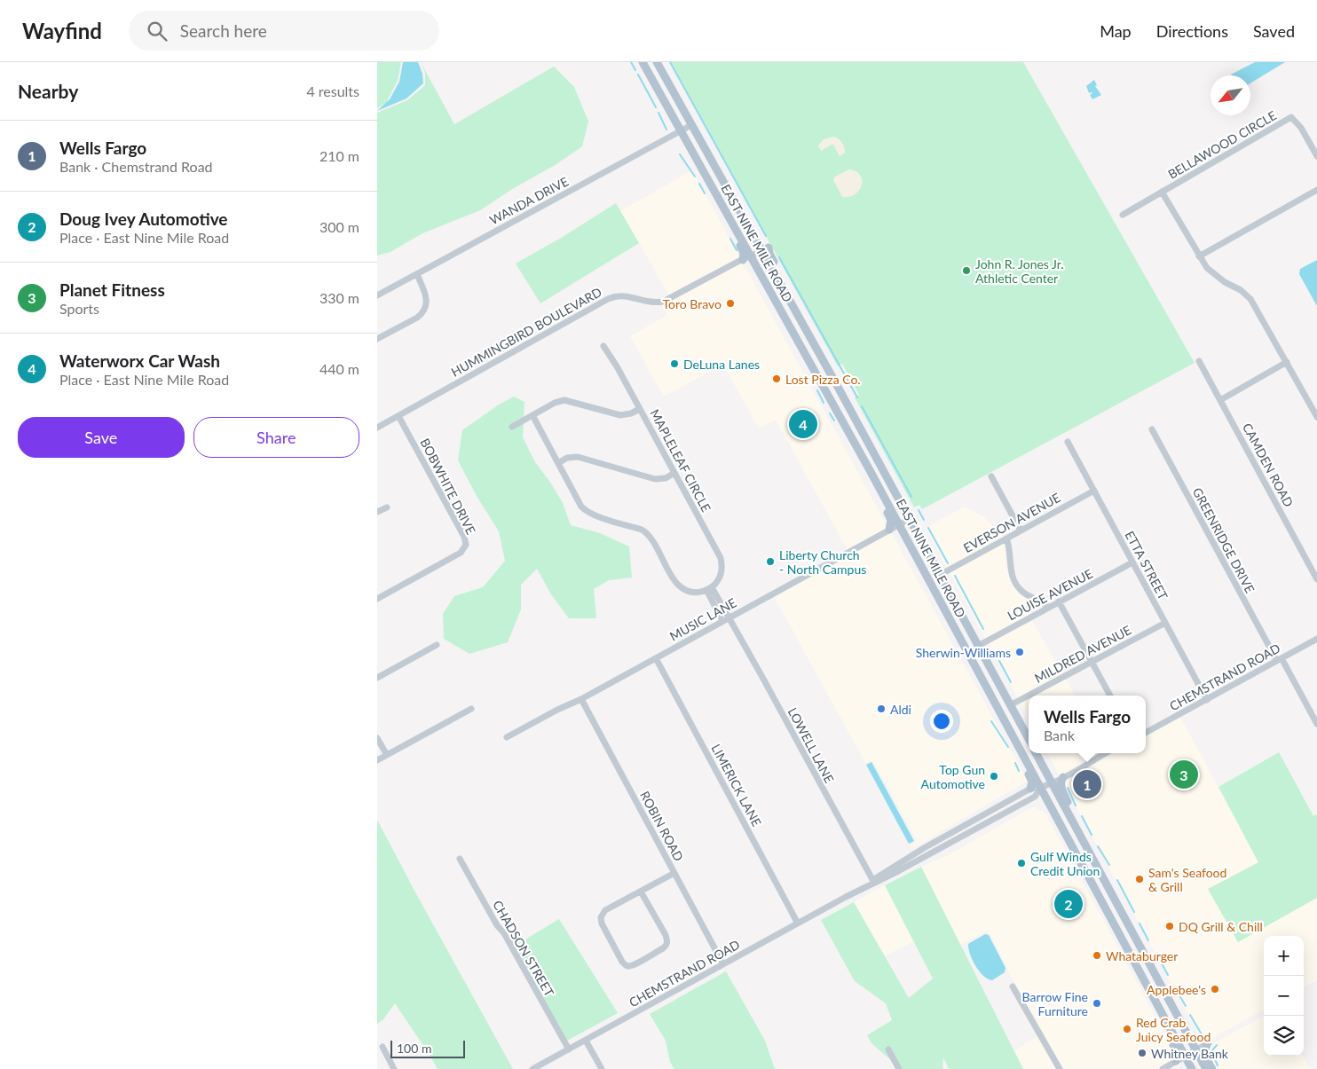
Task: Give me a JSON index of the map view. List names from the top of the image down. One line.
{"streets":{"main road":["EAST NINE MILE ROAD"],"street":["BELLAWOOD CIRCLE","WANDA DRIVE","HUMMINGBIRD BOULEVARD","MAPLELEAF CIRCLE","CAMDEN ROAD","BOBWHITE DRIVE","EVERSON AVENUE","GREENRIDGE DRIVE","ETTA STREET","LOUISE AVENUE","MUSIC LANE","MILDRED AVENUE","CHEMSTRAND ROAD","LOWELL LANE","LIMERICK LANE","ROBIN ROAD","CHADSON STREET"]},"crossings":[["WANDA DRIVE","EAST NINE MILE ROAD"],["EAST NINE MILE ROAD","HUMMINGBIRD BOULEVARD"],["EAST NINE MILE ROAD","EVERSON AVENUE"],["EAST NINE MILE ROAD","LOUISE AVENUE"],["EAST NINE MILE ROAD","MUSIC LANE"],["EAST NINE MILE ROAD","MILDRED AVENUE"],["EAST NINE MILE ROAD","CHEMSTRAND ROAD"],["HUMMINGBIRD BOULEVARD","BOBWHITE DRIVE"],["EVERSON AVENUE","ETTA STREET"],["GREENRIDGE DRIVE","CHEMSTRAND ROAD"],["ETTA STREET","LOUISE AVENUE"],["ETTA STREET","MILDRED AVENUE"],["ETTA STREET","CHEMSTRAND ROAD"],["MUSIC LANE","LOWELL LANE"],["MUSIC LANE","LIMERICK LANE"],["MUSIC LANE","ROBIN ROAD"],["CHEMSTRAND ROAD","LOWELL LANE"],["CHEMSTRAND ROAD","LIMERICK LANE"],["CHEMSTRAND ROAD","ROBIN ROAD"],["CHEMSTRAND ROAD","CHADSON STREET"]],"places":["John R. Jones Jr. Athletic Center","Toro Bravo","DeLuna Lanes","Lost Pizza Co.","Liberty Church - North Campus","Sherwin-Williams","Aldi","Top Gun Automotive","Gulf Winds Credit Union","Sam's Seafood & Grill","DQ Grill & Chill","Whataburger","Applebee's","Barrow Fine Furniture","Red Crab Juicy Seafood","Whitney Bank"],"scale_bar":"100 m","north":"bottom left","page":{"header":"Wayfind","search":"Search here","nav":["Map","Directions","Saved"],"heading":["Nearby","4 results"],"list":[{"mark":"1","name":"Wells Fargo","note":"Bank · Chemstrand Road","value":"210 m"},{"mark":"2","name":"Doug Ivey Automotive","note":"Place · East Nine Mile Road","value":"300 m"},{"mark":"3","name":"Planet Fitness","note":"Sports","value":"330 m"},{"mark":"4","name":"Waterworx Car Wash","note":"Place · East Nine Mile Road","value":"440 m"}],"buttons":["Save","Share"],"pins":["4","3","1","2"],"popup":["Wells Fargo","Bank"],"map_buttons":["+","−"],"scale":"100 m"}}
